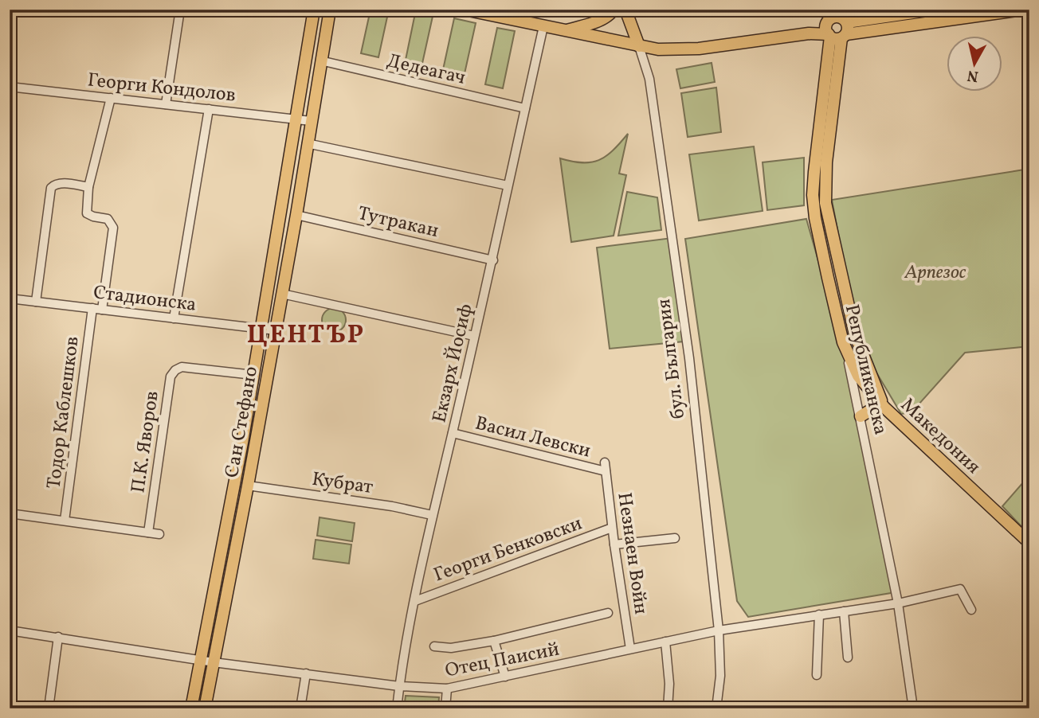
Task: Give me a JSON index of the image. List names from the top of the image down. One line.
{"streets":{"main road":["бул. България","Републиканска","Сан Стефано","Македония"],"street":["Дедеагач","Георги Кондолов","Тутракан","Стадионска","Екзарх Йосиф","Тодор Каблешков","Васил Левски","П.К. Яворов","Кубрат","Георги Бенковски","Незнаен Войн","Отец Паисий"]},"crossings":[["Дедеагач","Екзарх Йосиф"],["Дедеагач","Сан Стефано"],["Георги Кондолов","Сан Стефано"],["Тутракан","Екзарх Йосиф"],["Тутракан","Сан Стефано"],["Стадионска","Тодор Каблешков"],["Стадионска","Сан Стефано"],["бул. България","Отец Паисий"],["Екзарх Йосиф","Васил Левски"],["Екзарх Йосиф","Кубрат"],["Екзарх Йосиф","Георги Бенковски"],["Екзарх Йосиф","Отец Паисий"],["Републиканска","Македония"],["Републиканска","Отец Паисий"],["Сан Стефано","П.К. Яворов"],["Сан Стефано","Кубрат"],["Сан Стефано","Отец Паисий"],["Васил Левски","Незнаен Войн"],["Георги Бенковски","Незнаен Войн"],["Незнаен Войн","Отец Паисий"]],"districts":["ЦЕНТЪР"],"parks":["Арпезос"],"north":"bottom"}
